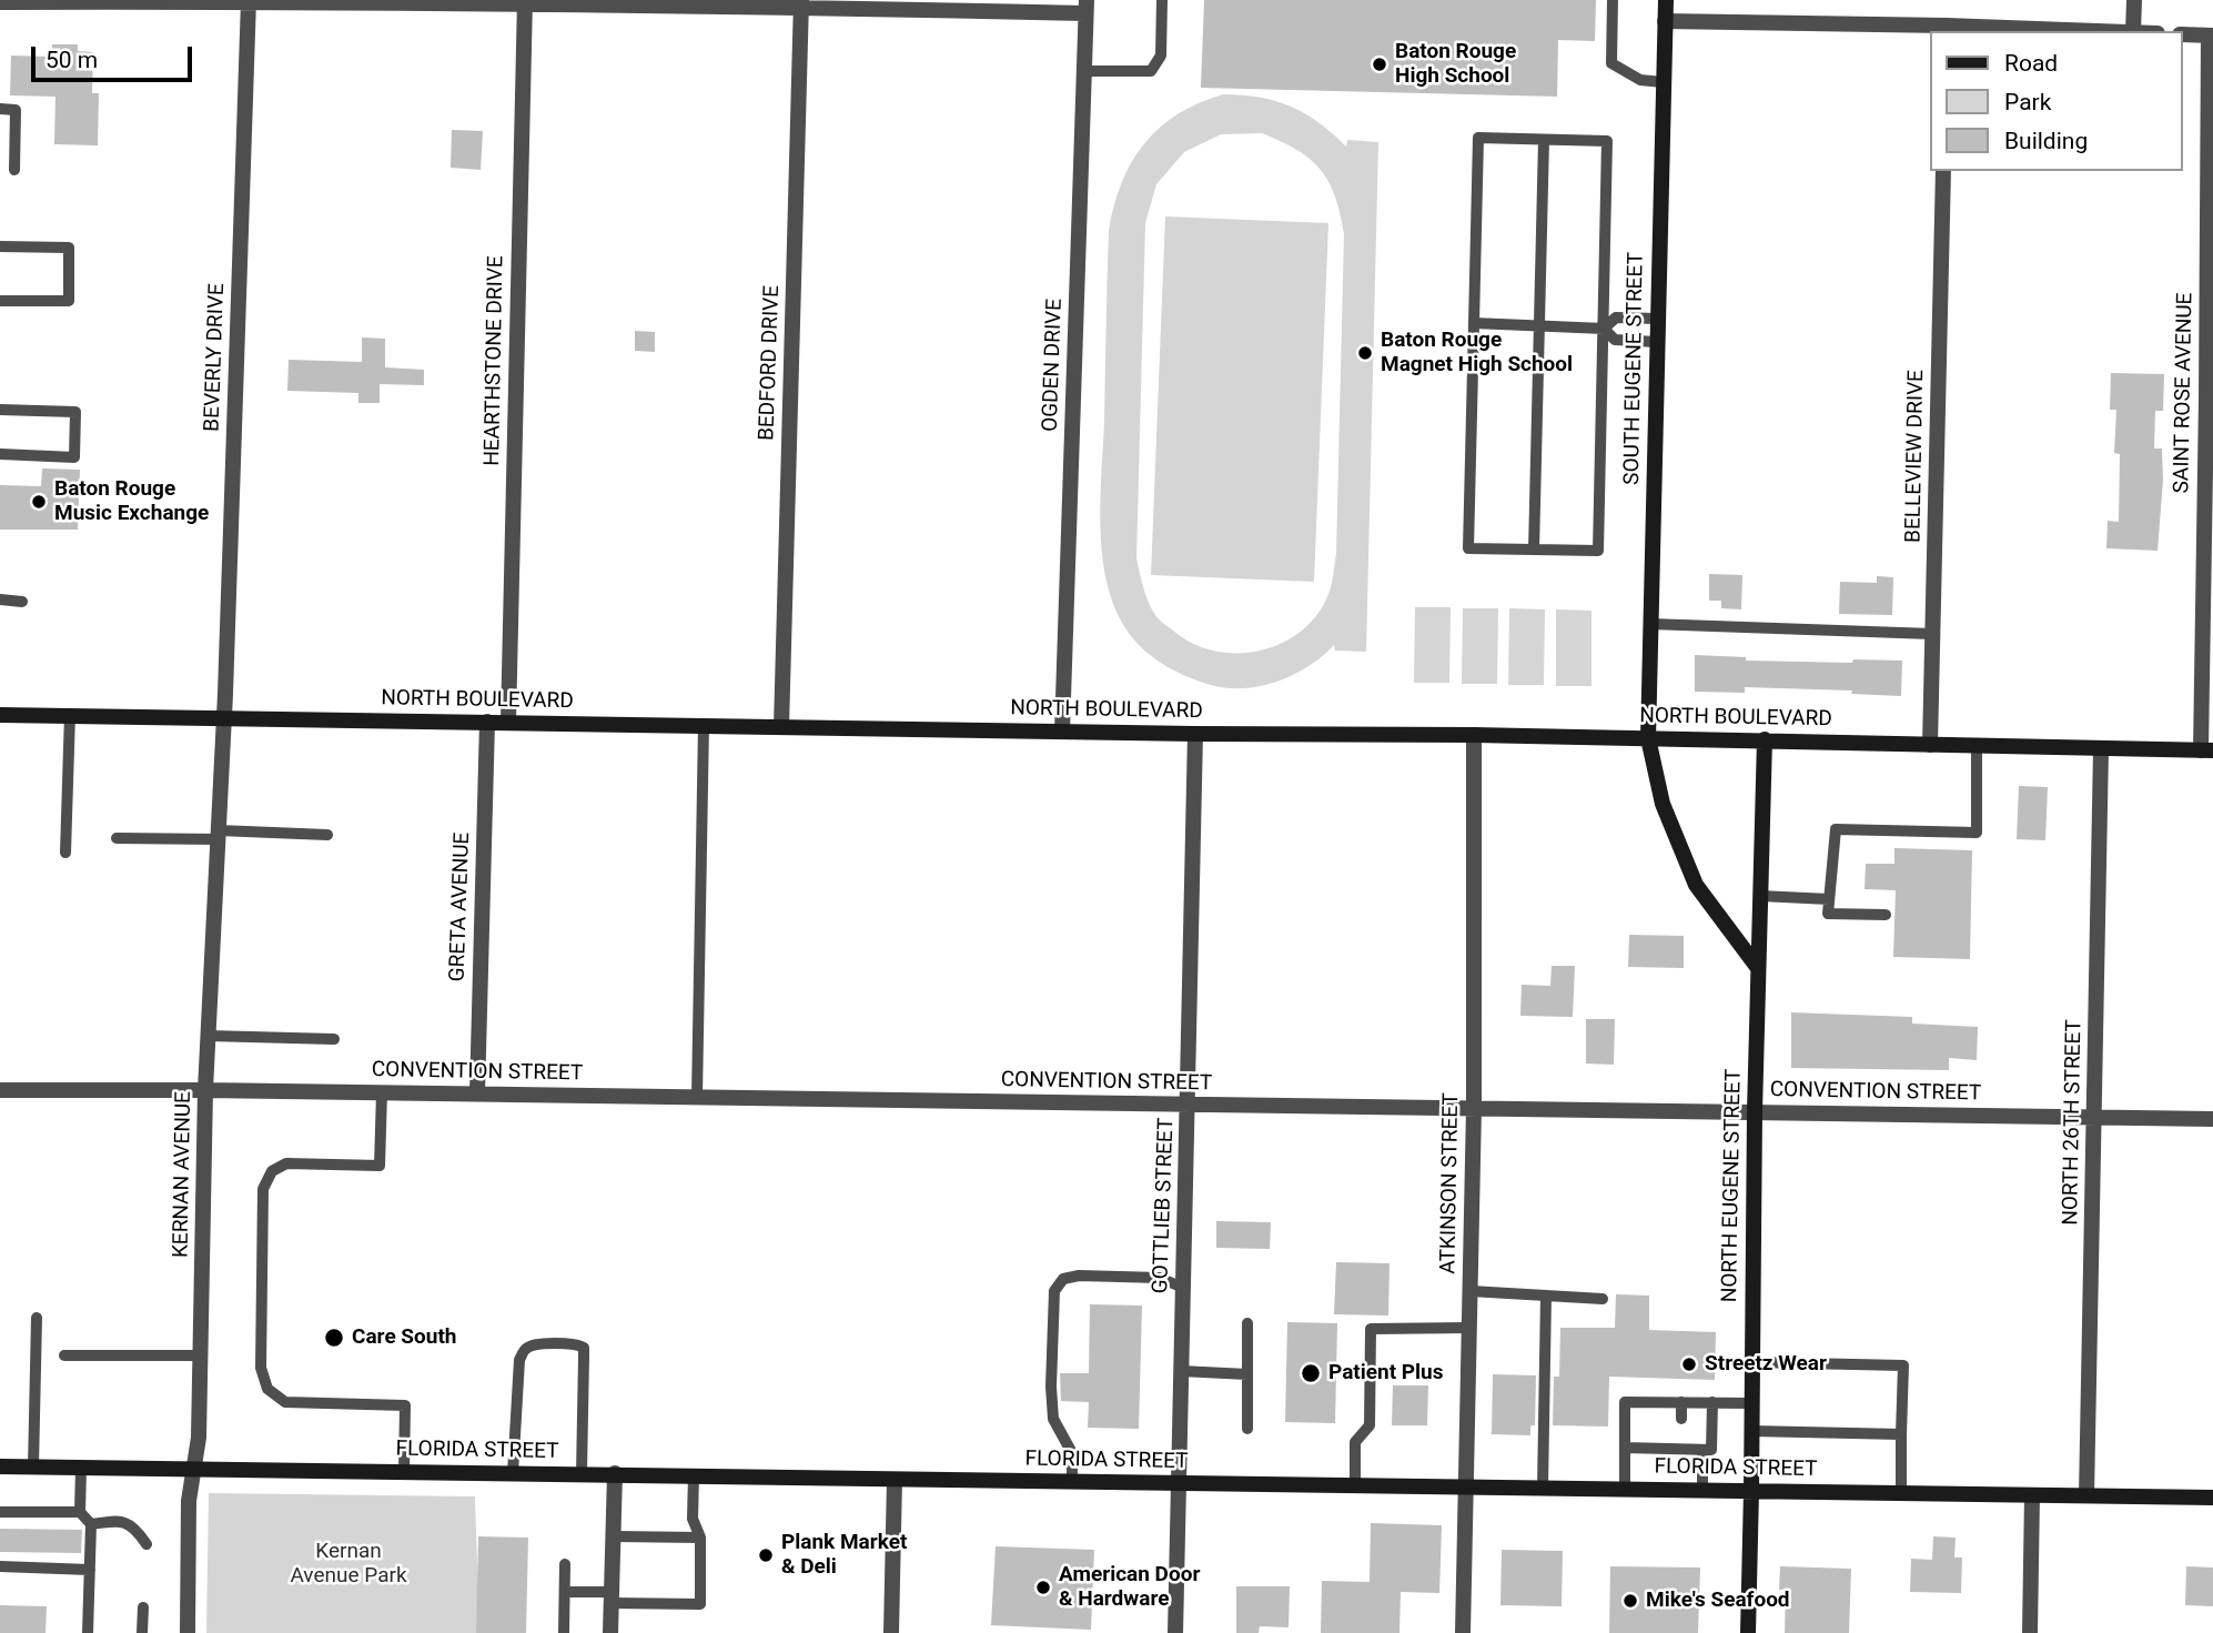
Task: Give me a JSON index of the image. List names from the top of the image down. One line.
{"streets":{"street":["BEVERLY DRIVE","HEARTHSTONE DRIVE","BEDFORD DRIVE","OGDEN DRIVE","SOUTH EUGENE STREET","SAINT ROSE AVENUE","BELLEVIEW DRIVE","NORTH BOULEVARD","GRETA AVENUE","CONVENTION STREET","NORTH 26TH STREET","KERNAN AVENUE","ATKINSON STREET","NORTH EUGENE STREET","GOTTLIEB STREET","FLORIDA STREET"]},"crossings":[["BEVERLY DRIVE","NORTH BOULEVARD"],["BEVERLY DRIVE","KERNAN AVENUE"],["HEARTHSTONE DRIVE","NORTH BOULEVARD"],["BEDFORD DRIVE","NORTH BOULEVARD"],["OGDEN DRIVE","NORTH BOULEVARD"],["SOUTH EUGENE STREET","NORTH BOULEVARD"],["SOUTH EUGENE STREET","NORTH EUGENE STREET"],["SAINT ROSE AVENUE","NORTH BOULEVARD"],["BELLEVIEW DRIVE","NORTH BOULEVARD"],["NORTH BOULEVARD","GRETA AVENUE"],["NORTH BOULEVARD","NORTH 26TH STREET"],["NORTH BOULEVARD","KERNAN AVENUE"],["NORTH BOULEVARD","ATKINSON STREET"],["NORTH BOULEVARD","NORTH EUGENE STREET"],["NORTH BOULEVARD","GOTTLIEB STREET"],["GRETA AVENUE","CONVENTION STREET"],["CONVENTION STREET","NORTH 26TH STREET"],["CONVENTION STREET","KERNAN AVENUE"],["CONVENTION STREET","ATKINSON STREET"],["CONVENTION STREET","NORTH EUGENE STREET"],["CONVENTION STREET","GOTTLIEB STREET"],["NORTH 26TH STREET","FLORIDA STREET"],["KERNAN AVENUE","FLORIDA STREET"],["ATKINSON STREET","FLORIDA STREET"],["NORTH EUGENE STREET","FLORIDA STREET"],["GOTTLIEB STREET","FLORIDA STREET"]],"parks":["Kernan Avenue Park"],"places":["Baton Rouge High School","Baton Rouge Magnet High School","Baton Rouge Music Exchange","Care South","Streetz Wear","Patient Plus","Plank Market & Deli","American Door & Hardware","Mike's Seafood"],"legend":["Road","Park","Building"],"scale_bar":"50 m"}
